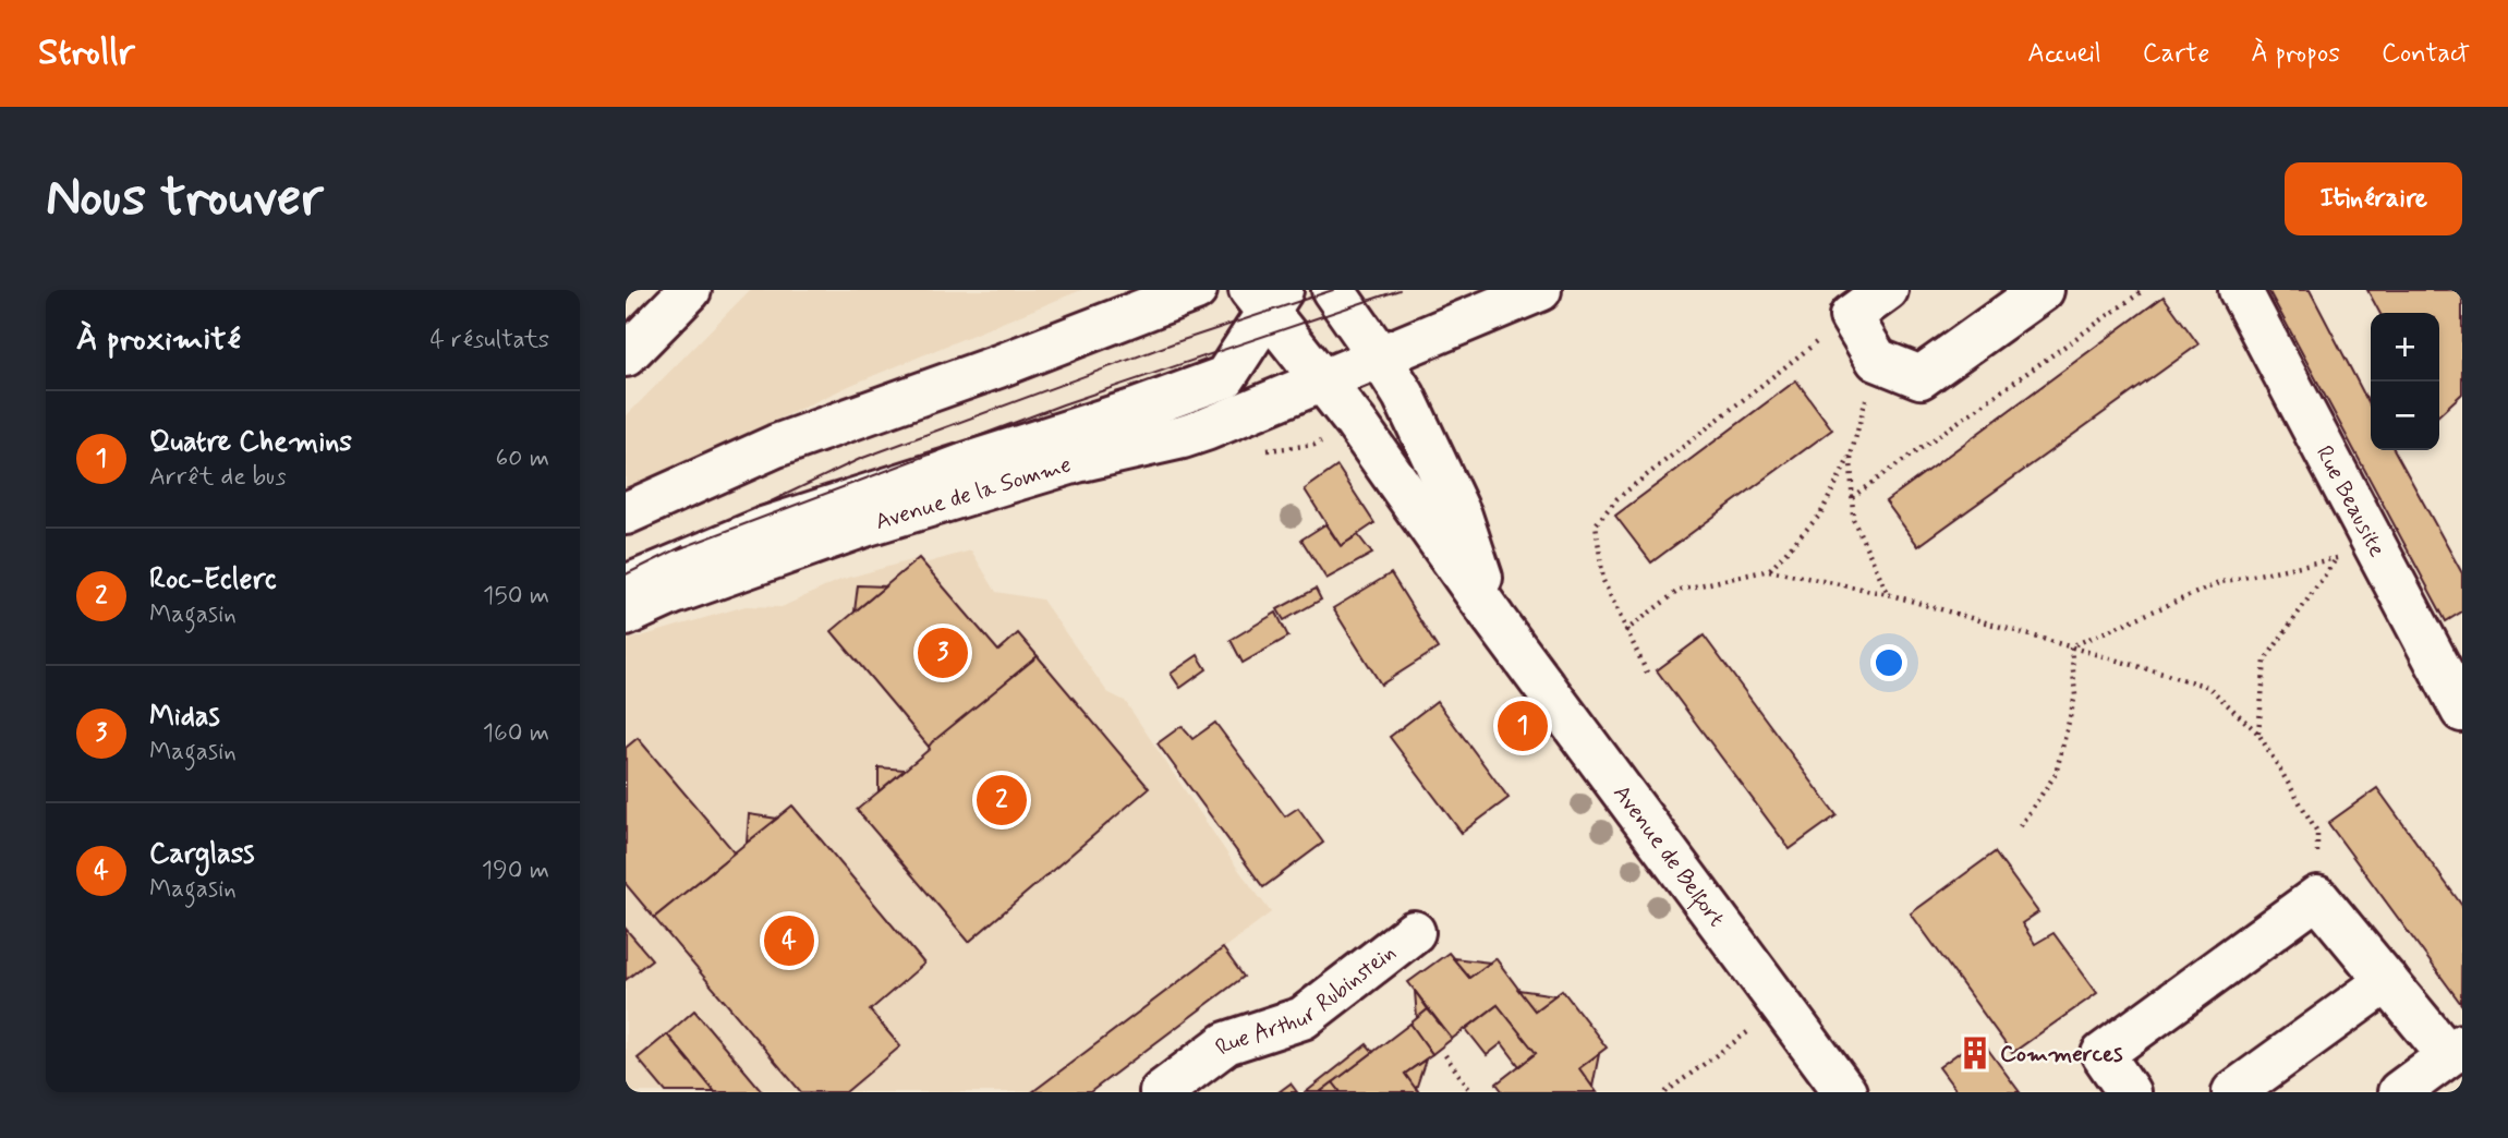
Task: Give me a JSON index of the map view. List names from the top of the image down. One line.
{"streets":{"main road":["Avenue de la Somme","Rue Beausite","Avenue de Belfort","Rue Arthur Rubinstein"]},"crossings":[["Avenue de la Somme","Avenue de Belfort"]],"places":{"building":["Commerces"]},"page":{"header":"Strollr","nav":["Accueil","Carte","À propos","Contact"],"buttons":"Itinéraire","title":"Nous trouver","heading":["À proximité","4 résultats"],"map_buttons":["+","−"],"list":[{"mark":"1","name":"Quatre Chemins","note":"Arrêt de bus","value":"60 m"},{"mark":"2","name":"Roc-Eclerc","note":"Magasin","value":"150 m"},{"mark":"3","name":"Midas","note":"Magasin","value":"160 m"},{"mark":"4","name":"Carglass","note":"Magasin","value":"190 m"}],"pins":["3","1","2","4"]}}
